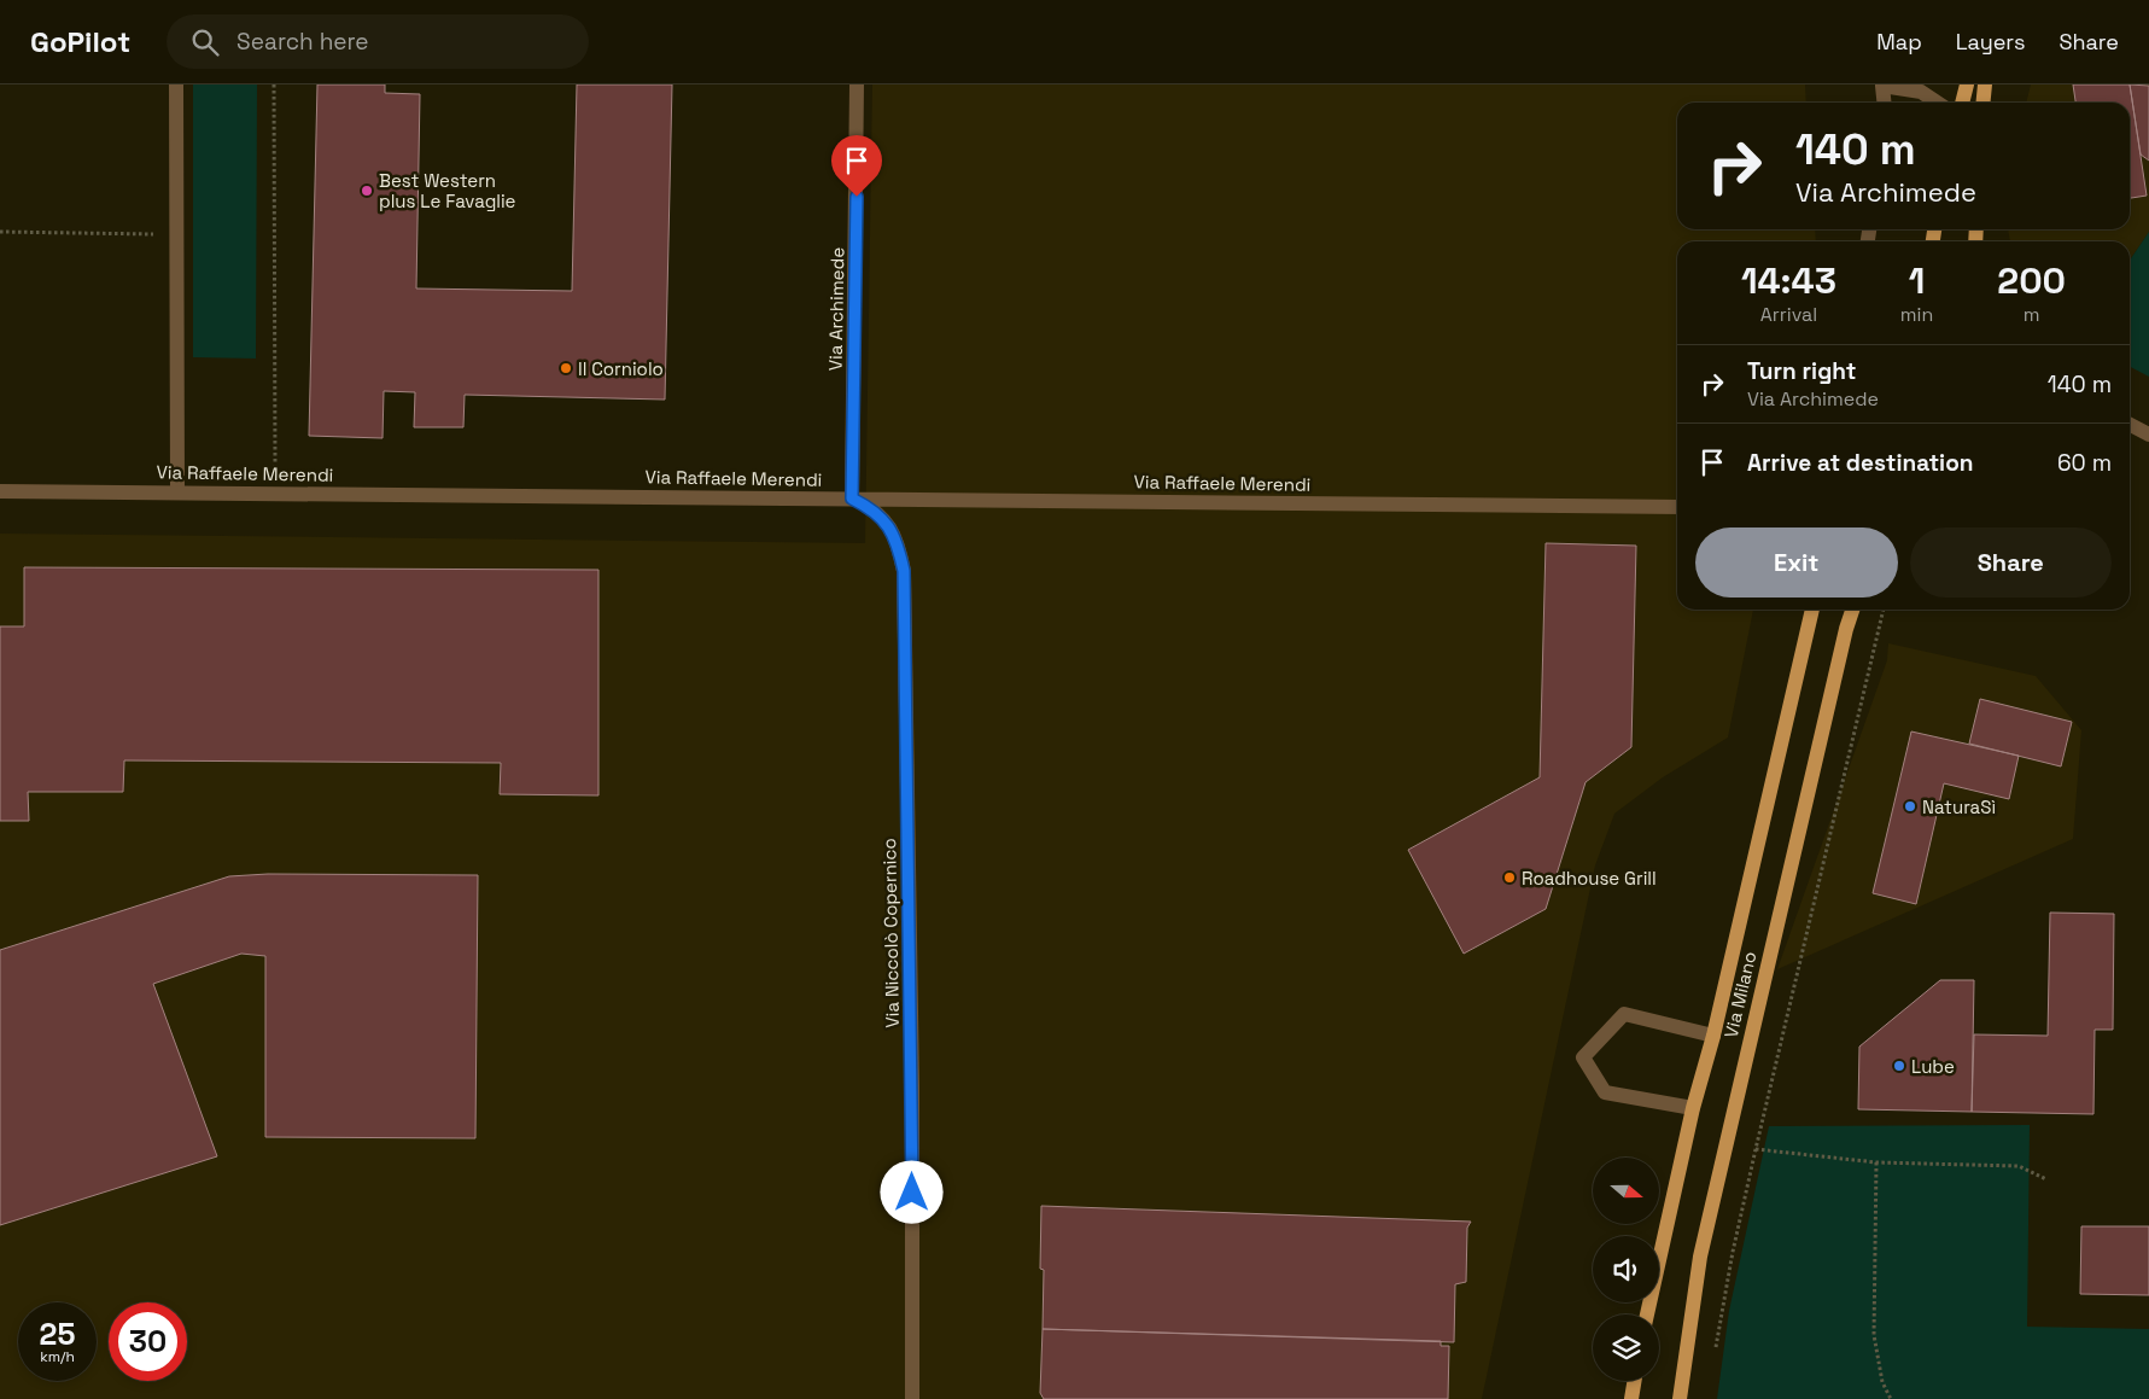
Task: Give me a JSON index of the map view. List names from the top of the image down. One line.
{"streets":{"main road":["Via Milano"],"street":["Via Archimede","Via Raffaele Merendi","Via Niccolò Copernico"]},"crossings":[["Via Archimede","Via Raffaele Merendi"],["Via Archimede","Via Niccolò Copernico"],["Via Raffaele Merendi","Via Niccolò Copernico"]],"places":["Best Western plus Le Favaglie","Il Corniolo","NaturaSì","Roadhouse Grill","Lube"],"north":"right","page":{"header":"GoPilot","search":"Search here","nav":["Map","Layers","Share"],"turn":["140 m","Via Archimede"],"eta":["14:43","Arrival","1","min","200","m"],"list":[{"name":"Turn right","note":"Via Archimede","value":"140 m"},{"name":"Arrive at destination","value":"60 m"}],"buttons":["Exit","Share"],"speed":"25 km/h","limit":"30"}}
